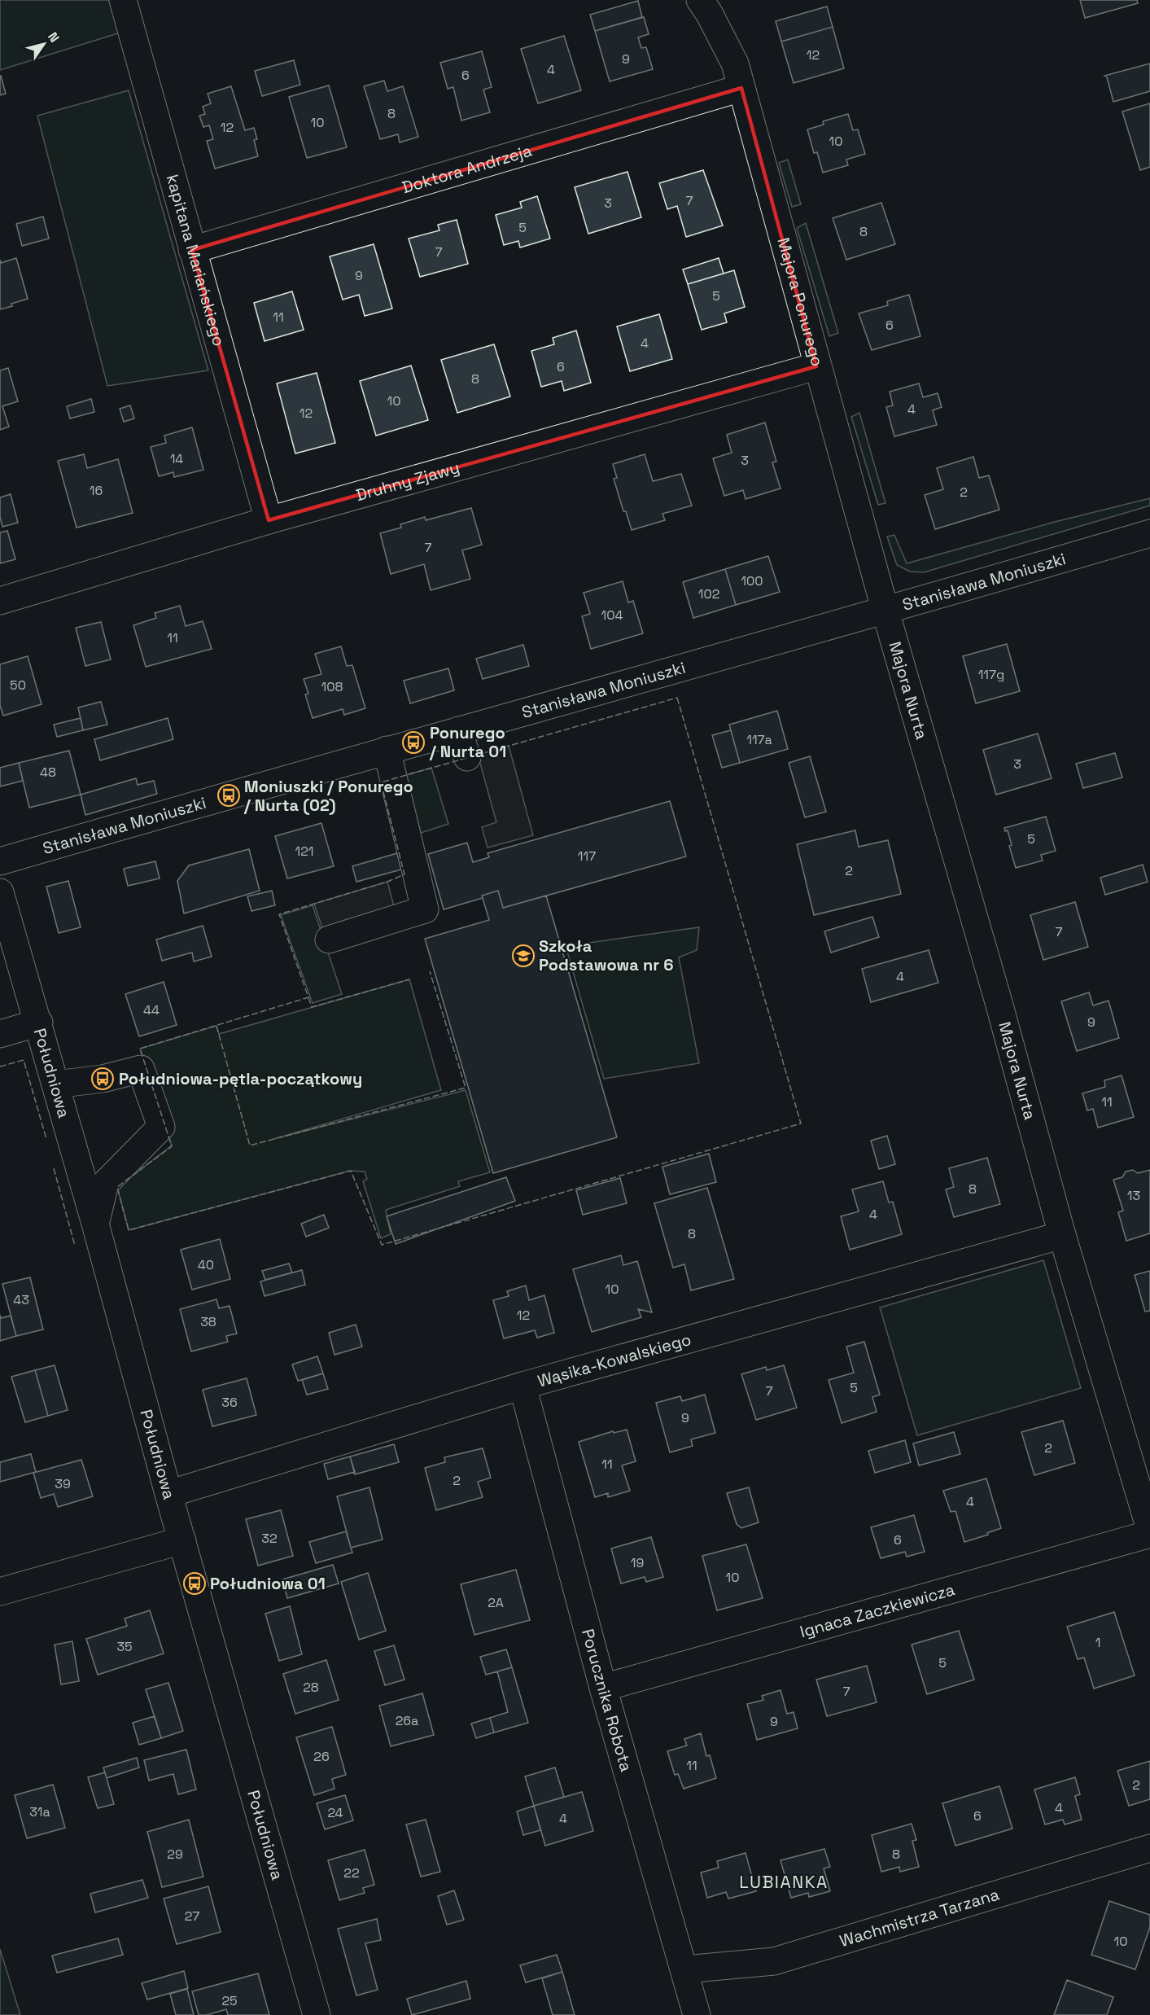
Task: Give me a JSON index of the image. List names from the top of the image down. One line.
{"streets":{"street":["Doktora Andrzeja","kapitana Mariańskiego","Majora Ponurego","Druhny Zjawy","Stanisława Moniuszki","Majora Nurta","Południowa","Wąsika-Kowalskiego","Ignaca Zaczkiewicza","Porucznika Robota","Wachmistrza Tarzana"]},"crossings":[["Doktora Andrzeja","kapitana Mariańskiego"],["Doktora Andrzeja","Majora Ponurego"],["kapitana Mariańskiego","Druhny Zjawy"],["Majora Ponurego","Druhny Zjawy"],["Majora Ponurego","Stanisława Moniuszki"],["Majora Ponurego","Majora Nurta"],["Stanisława Moniuszki","Majora Nurta"],["Majora Nurta","Wąsika-Kowalskiego"],["Południowa","Wąsika-Kowalskiego"],["Wąsika-Kowalskiego","Porucznika Robota"],["Ignaca Zaczkiewicza","Porucznika Robota"],["Porucznika Robota","Wachmistrza Tarzana"]],"districts":["LUBIANKA"],"places":{"bus stop":["Ponurego / Nurta 01","Moniuszki / Ponurego / Nurta (02)","Południowa-pętla-początkowy","Południowa 01"],"school or university":["Szkoła Podstawowa nr 6"]},"house_numbers":["12","9","4","6","8","10","12","10","7","3","5","8","7","9","5","11","6","4","6","8","10","4","12","14","3","16","2","7","100","102","104","11","117g","50","108","117a","3","48","5","121","117","2","7","4","44","9","11","8","13","4","8","40","10","43","12","38","5","7","36","9","2","11","2","39","4","32","6","19","10","2A","1","35","5","28","7","26a","9","26","11","2","4","31a","24","6","4","29","8","22","27","10","25"],"north":"top right"}
